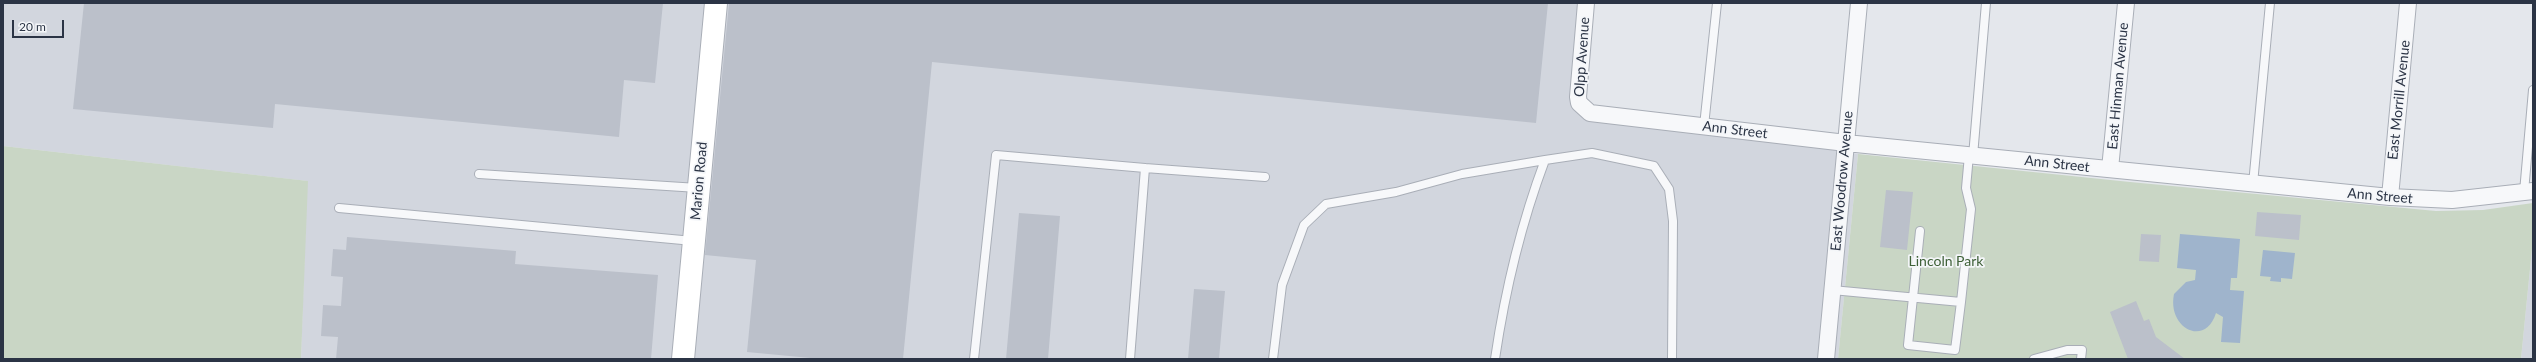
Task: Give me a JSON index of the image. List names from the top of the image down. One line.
{"streets":{"street":["Olpp Avenue","East Hinman Avenue","East Morrill Avenue","Ann Street","Marion Road","East Woodrow Avenue"]},"crossings":[["Olpp Avenue","Ann Street"],["East Hinman Avenue","Ann Street"],["East Morrill Avenue","Ann Street"],["Ann Street","East Woodrow Avenue"]],"parks":["Lincoln Park"],"scale_bar":"20 m"}
